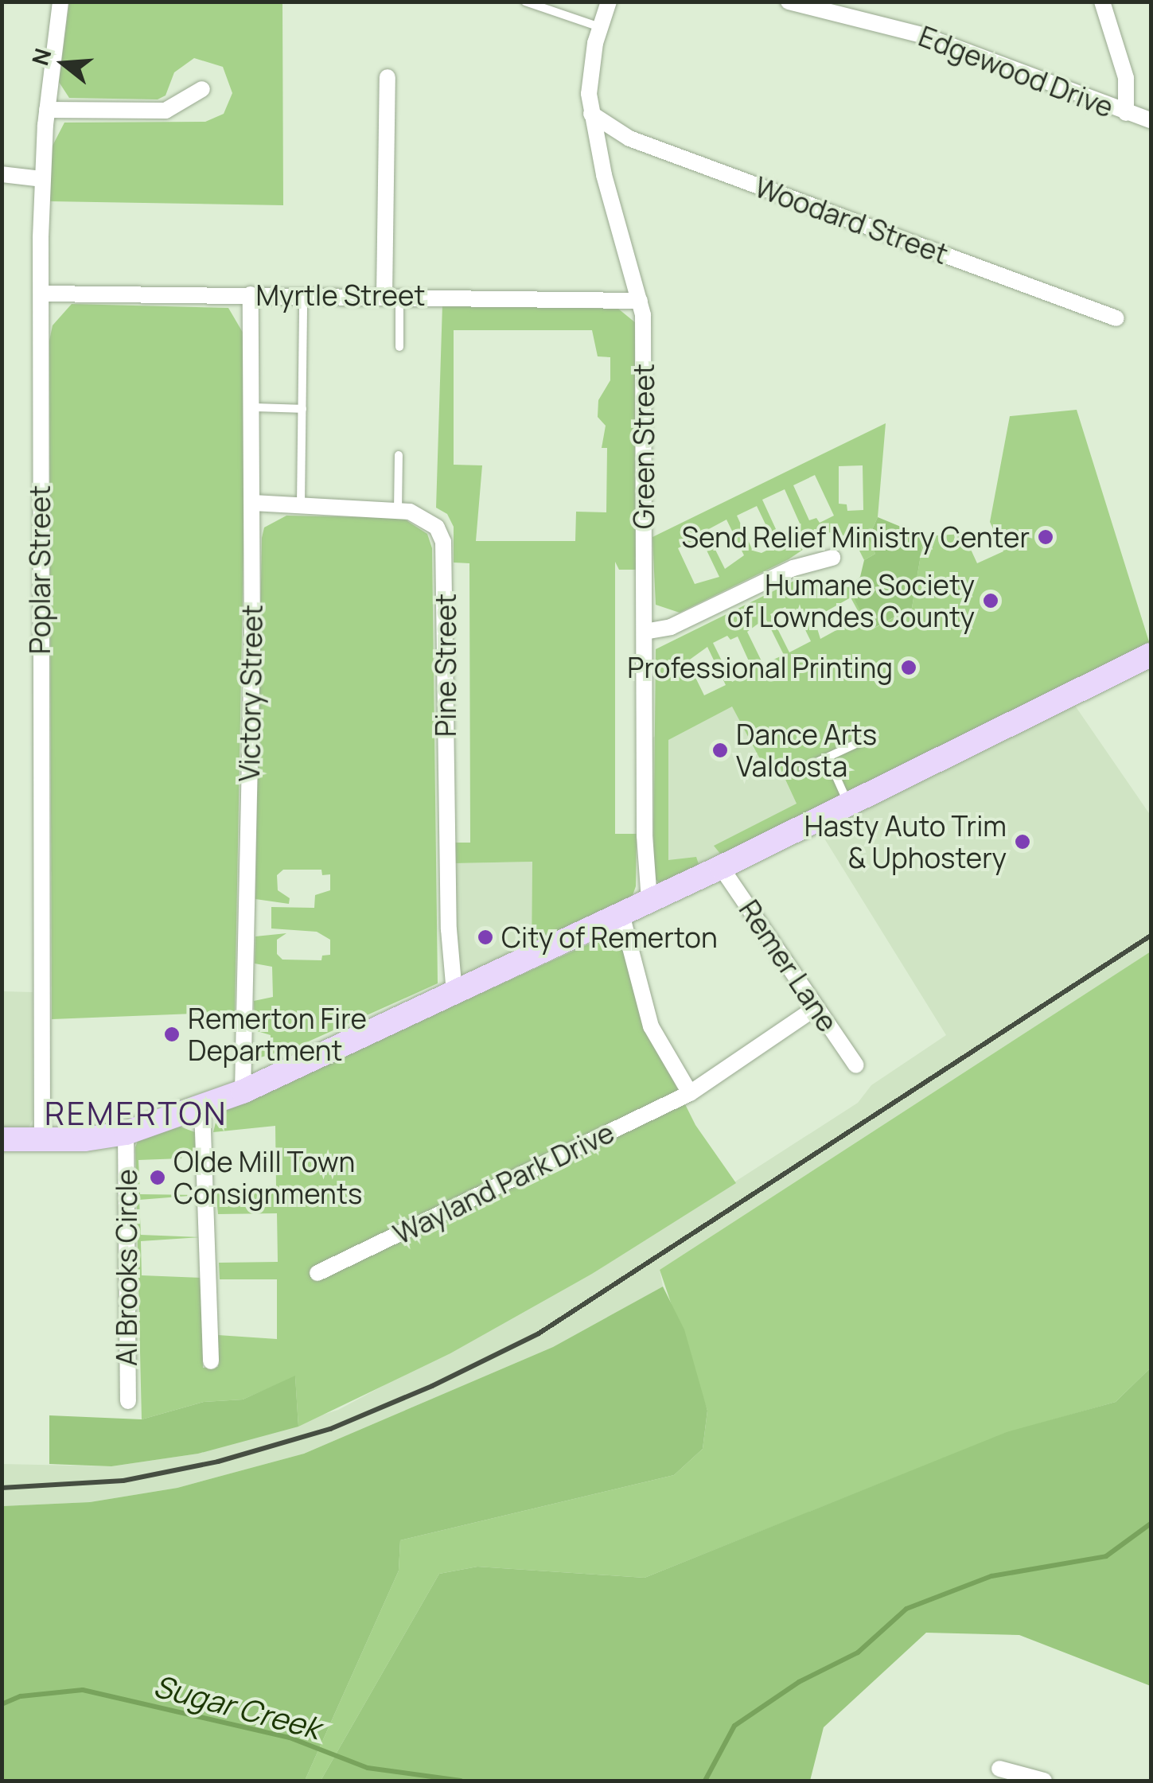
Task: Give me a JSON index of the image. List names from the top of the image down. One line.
{"streets":{"street":["Edgewood Drive","Woodard Street","Myrtle Street","Green Street","Poplar Street","Pine Street","Victory Street","Remer Lane","Wayland Park Drive","Al Brooks Circle"]},"crossings":[["Woodard Street","Green Street"],["Myrtle Street","Green Street"],["Myrtle Street","Poplar Street"],["Myrtle Street","Victory Street"],["Pine Street","Victory Street"],["Remer Lane","Wayland Park Drive"]],"districts":["REMERTON"],"water":["Sugar Creek"],"places":["Send Relief Ministry Center","Humane Society of Lowndes County","Professional Printing","Dance Arts Valdosta","Hasty Auto Trim & Uphostery","City of Remerton","Remerton Fire Department","Olde Mill Town Consignments"],"north":"left"}
